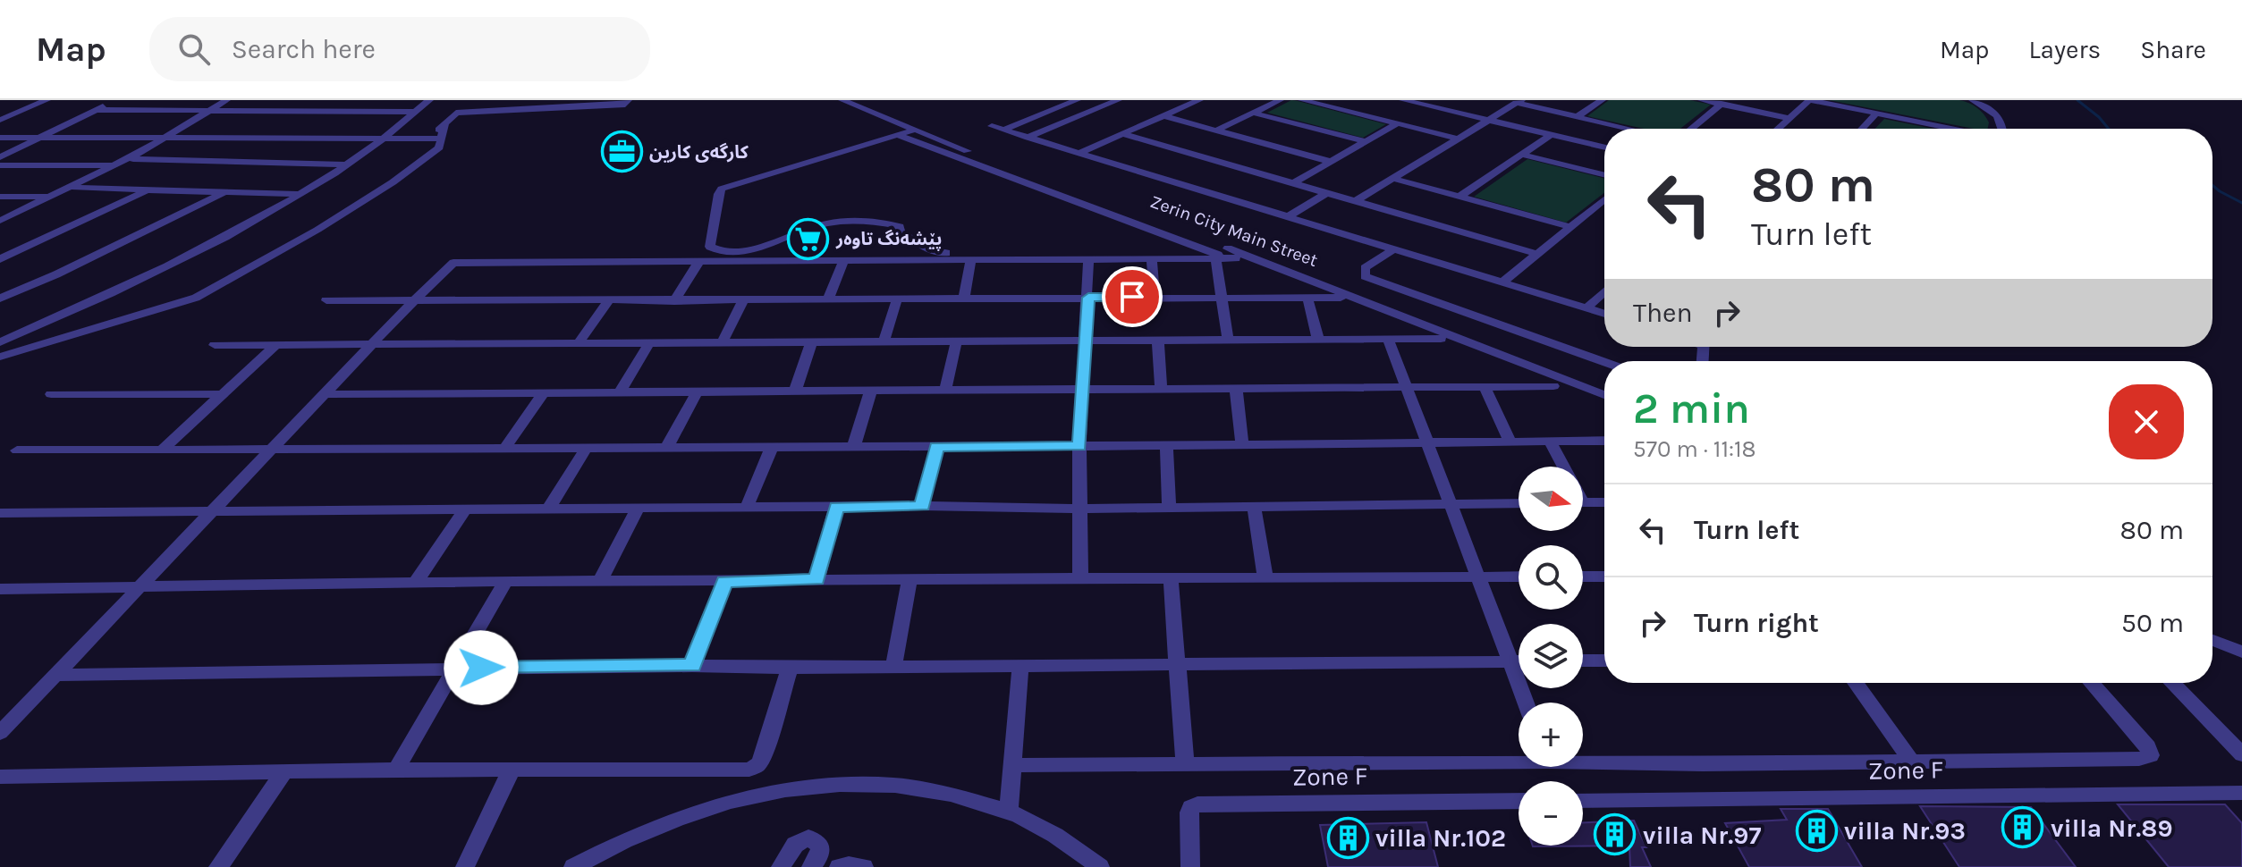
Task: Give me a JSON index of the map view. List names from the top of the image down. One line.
{"streets":{"street":["Zerin City Main Street","Zone F"]},"places":{"office":["کارگەی کارین"],"supermarket":["پێشەنگ تاوەر"],"building":["villa Nr.89","villa Nr.93","villa Nr.97","villa Nr.102"]},"north":"right","page":{"header":"Map","search":"Search here","nav":["Map","Layers","Share"],"turn":["80 m","Turn left"],"then":"Then","heading":["2 min","570 m · 11:18"],"map_buttons":["+","−"],"list":[{"name":"Turn left","value":"80 m"},{"name":"Turn right","value":"50 m"}]}}
